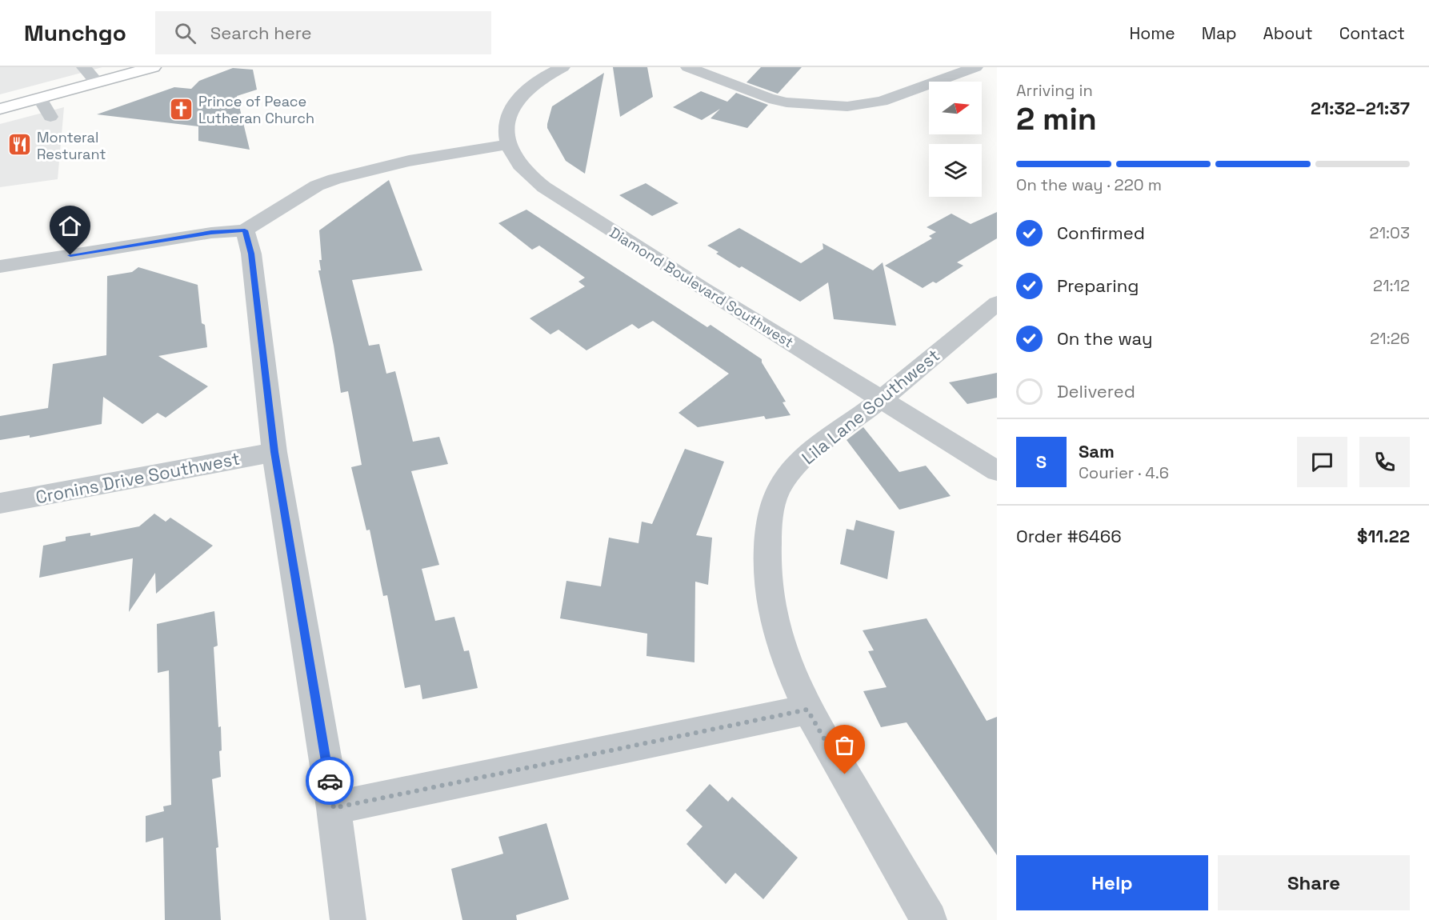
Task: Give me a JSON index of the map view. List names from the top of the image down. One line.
{"streets":{"street":["Diamond Boulevard Southwest","Lila Lane Southwest","Cronins Drive Southwest"]},"crossings":[["Diamond Boulevard Southwest","Lila Lane Southwest"]],"places":{"church":["Prince of Peace Lutheran Church"],"restaurant":["Monteral Resturant"]},"north":"right","page":{"header":"Munchgo","search":"Search here","nav":["Home","Map","About","Contact"],"heading":["2 min","Arriving in","21:32–21:37"],"panel":["Sam","Courier · 4.6","Order #6466","$11.22"],"bar":"On the way · 220 m","list":[["Confirmed","21:03"],["Preparing","21:12"],["On the way","21:26"],"Delivered"],"round":"S","buttons":["Help","Share"]}}
